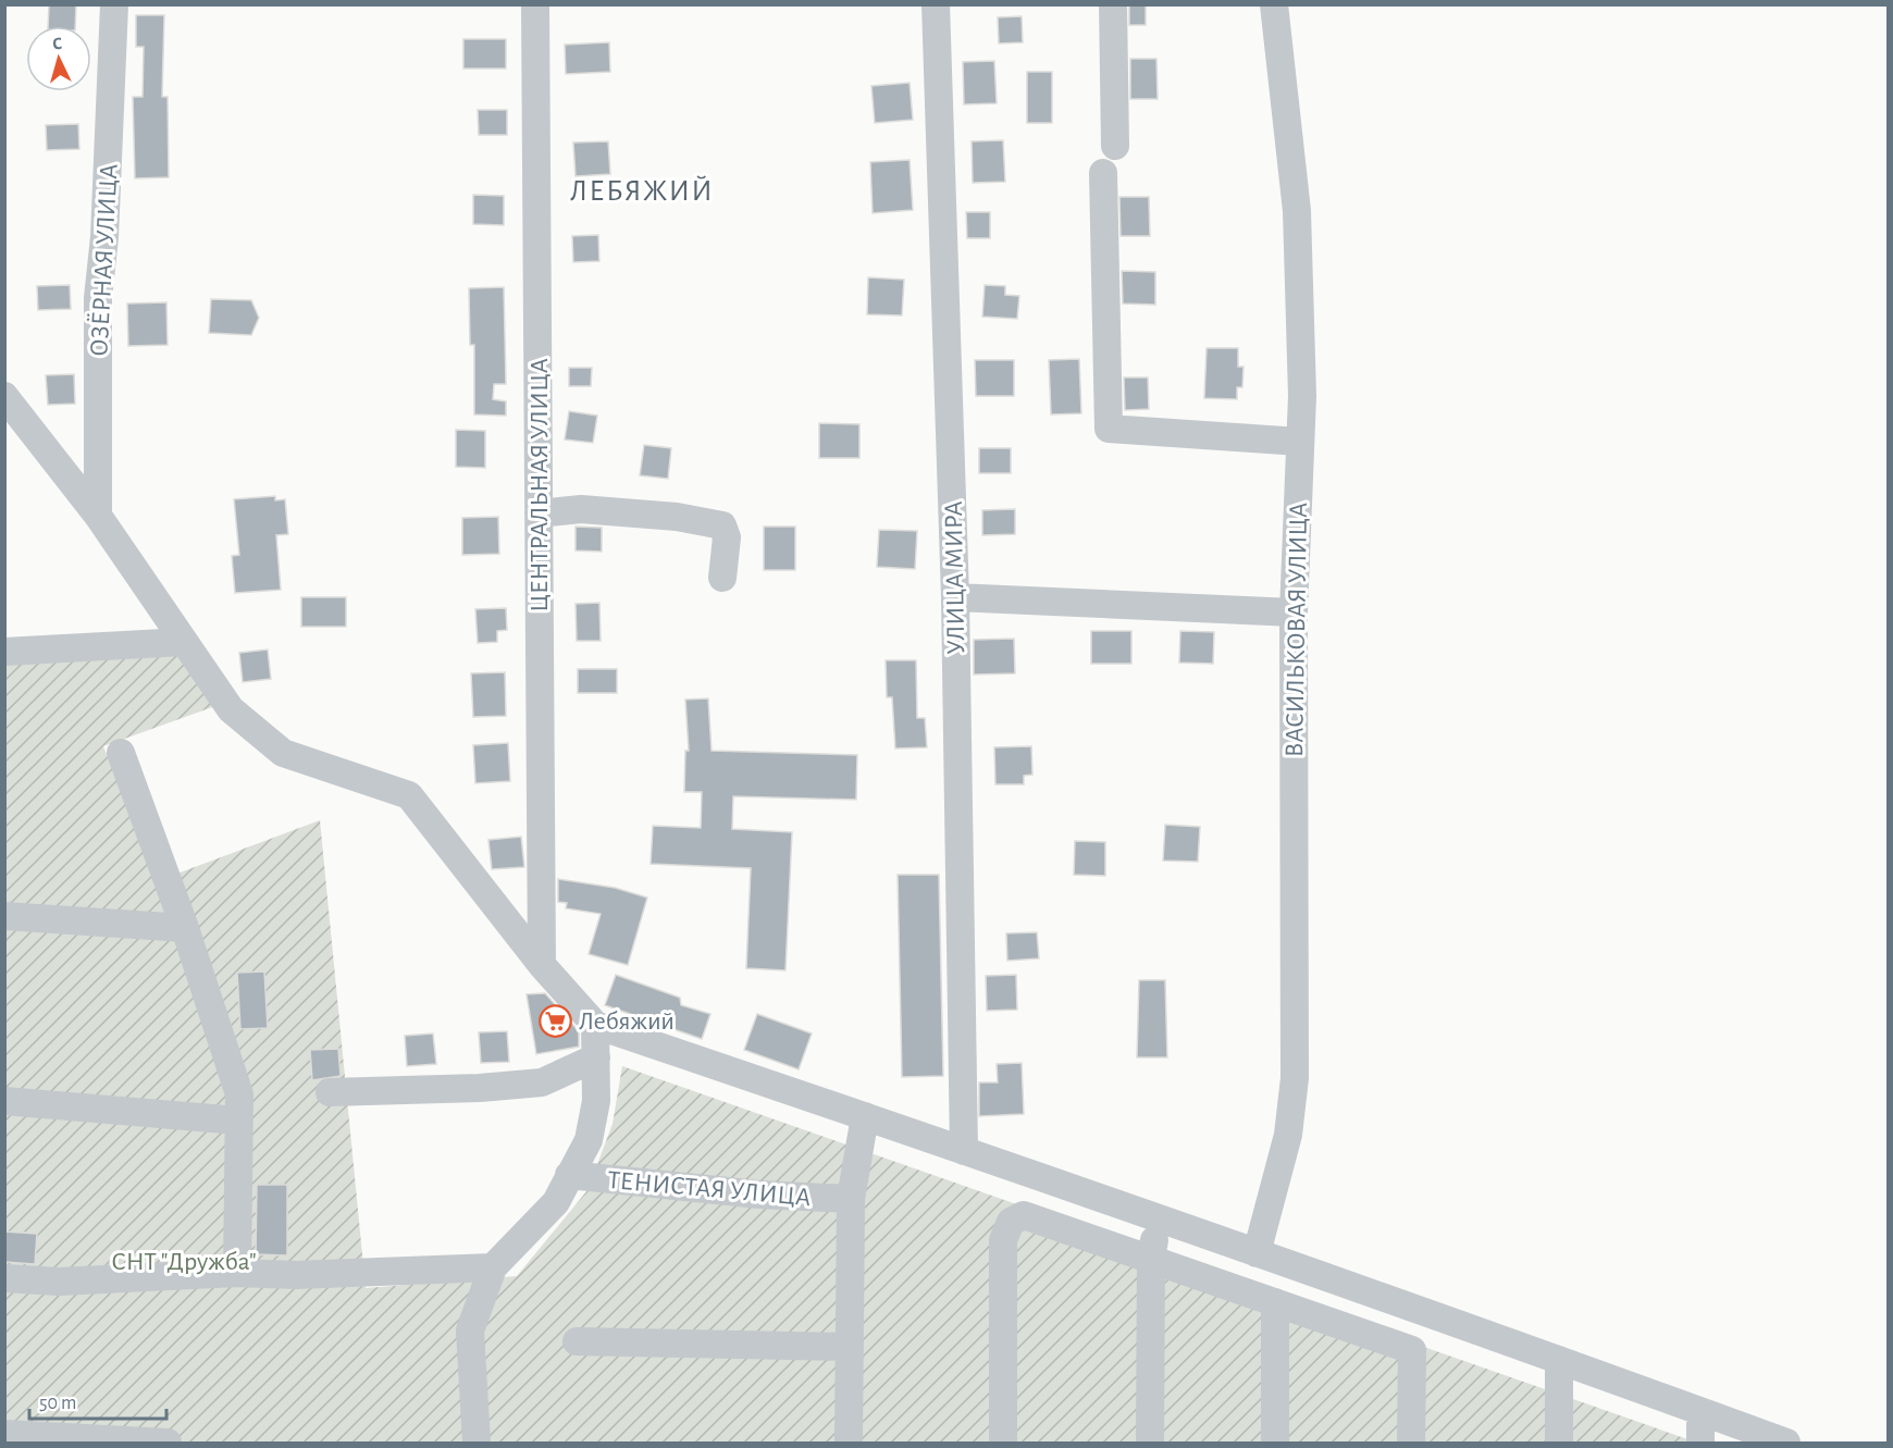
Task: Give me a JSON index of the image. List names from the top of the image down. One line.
{"streets":{"street":["ОЗЁРНАЯ УЛИЦА","ЦЕНТРАЛЬНАЯ УЛИЦА","УЛИЦА МИРА","ВАСИЛЬКОВАЯ УЛИЦА","ТЕНИСТАЯ УЛИЦА"]},"districts":["ЛЕБЯЖИЙ"],"parks":["СНТ \"Дружба\""],"places":{"supermarket":["Лебяжий"]},"scale_bar":"50 m","north":"top"}
